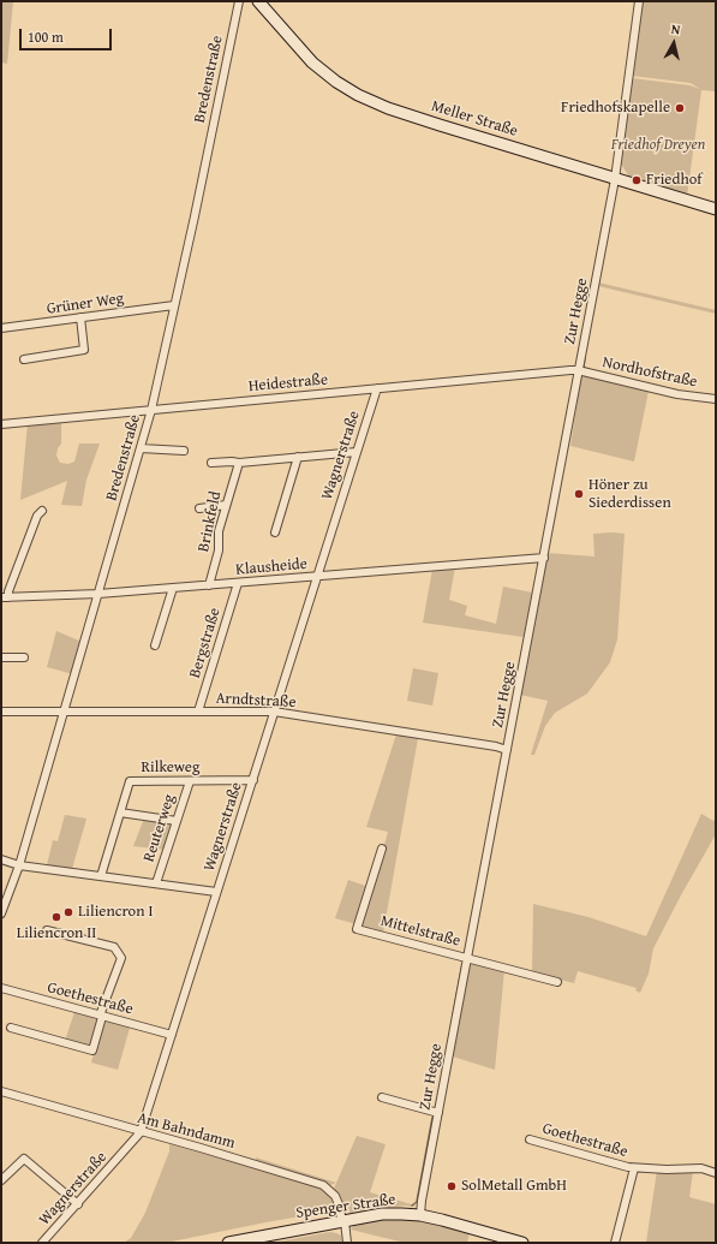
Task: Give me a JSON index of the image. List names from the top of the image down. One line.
{"streets":{"main road":["Meller Straße","Spenger Straße"],"street":["Bredenstraße","Grüner Weg","Zur Hegge","Nordhofstraße","Heidestraße","Wagnerstraße","Brinkfeld","Klausheide","Bergstraße","Arndtstraße","Rilkeweg","Reuterweg","Mittelstraße","Goethestraße","Am Bahndamm"]},"crossings":[["Bredenstraße","Grüner Weg"],["Bredenstraße","Heidestraße"],["Bredenstraße","Klausheide"],["Bredenstraße","Arndtstraße"],["Meller Straße","Zur Hegge"],["Zur Hegge","Nordhofstraße"],["Zur Hegge","Heidestraße"],["Zur Hegge","Klausheide"],["Zur Hegge","Arndtstraße"],["Zur Hegge","Mittelstraße"],["Zur Hegge","Spenger Straße"],["Nordhofstraße","Heidestraße"],["Heidestraße","Wagnerstraße"],["Wagnerstraße","Klausheide"],["Wagnerstraße","Arndtstraße"],["Wagnerstraße","Rilkeweg"],["Wagnerstraße","Goethestraße"],["Wagnerstraße","Am Bahndamm"],["Brinkfeld","Klausheide"],["Klausheide","Bergstraße"],["Bergstraße","Arndtstraße"],["Rilkeweg","Reuterweg"],["Am Bahndamm","Spenger Straße"]],"parks":["Friedhof Dreyen"],"places":["Friedhofskapelle","Friedhof","Höner zu Siederdissen","Liliencron I","Liliencron II","SolMetall GmbH"],"scale_bar":"100 m","north":"top"}
